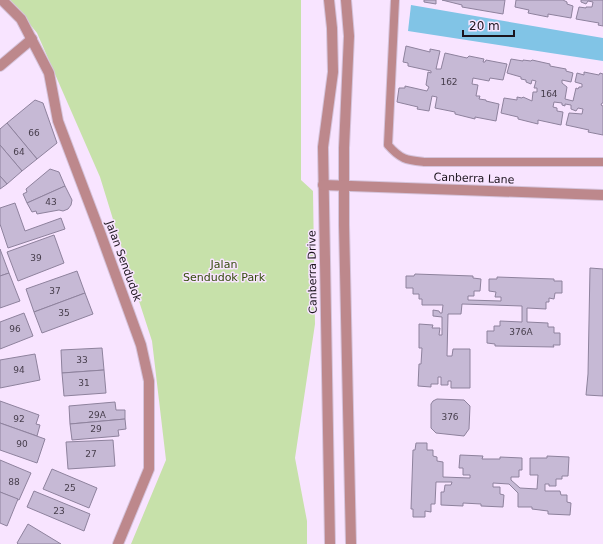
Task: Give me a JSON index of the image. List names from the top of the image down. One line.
{"streets":{"street":["Canberra Lane","Jalan Sendudok","Canberra Drive"]},"crossings":[["Canberra Lane","Canberra Drive"]],"parks":["Jalan Sendudok Park"],"house_numbers":["162","164","66","64","43","39","37","35","96","376A","33","94","31","29A","376","92","29","90","27","88","25","23"],"scale_bar":"20 m"}
